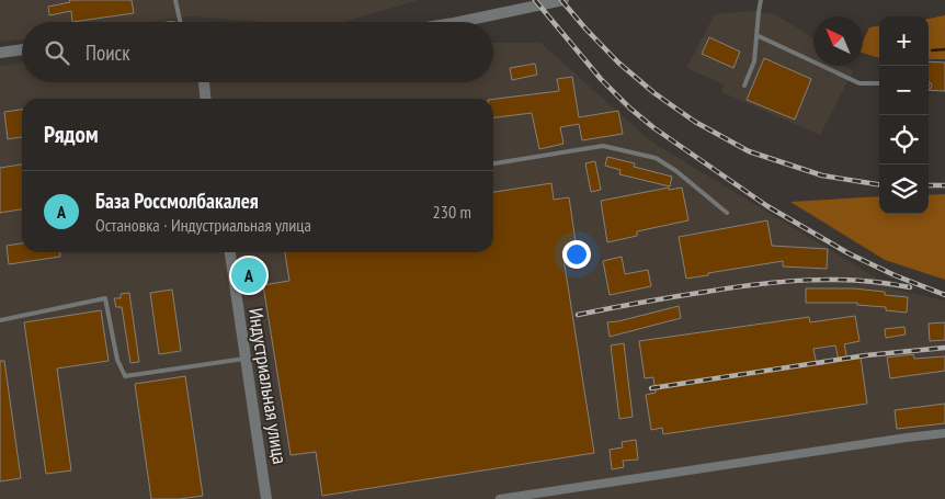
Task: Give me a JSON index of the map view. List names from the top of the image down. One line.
{"streets":{"street":["Индустриальная улица"]},"north":"top left","page":{"map_buttons":["+","−"],"search":"Поиск","heading":"Рядом","list":[{"mark":"A","name":"База Россмолбакалея","note":"Остановка · Индустриальная улица","value":"230 m"}],"pins":"A"}}
